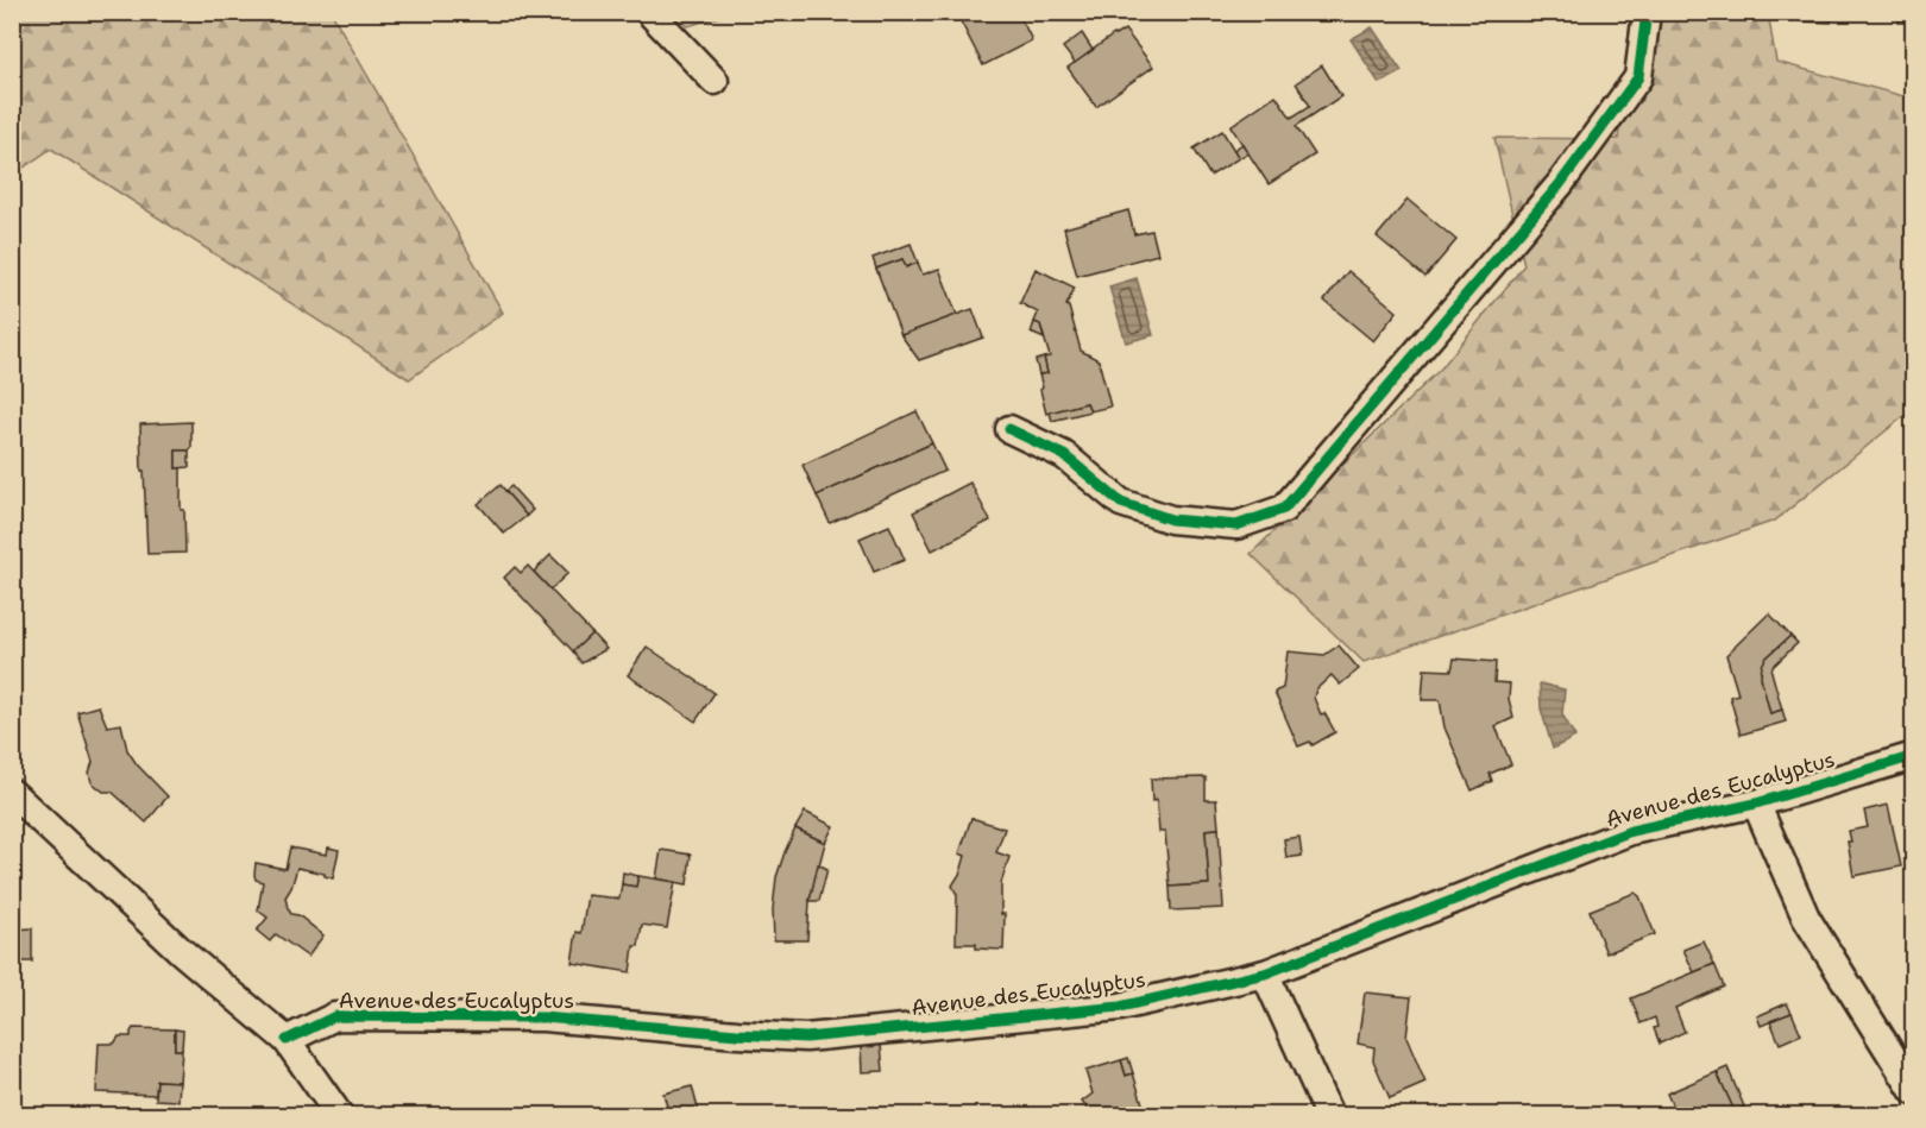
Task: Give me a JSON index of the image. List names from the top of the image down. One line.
{"streets":{"street":["Avenue des Eucalyptus"]}}
